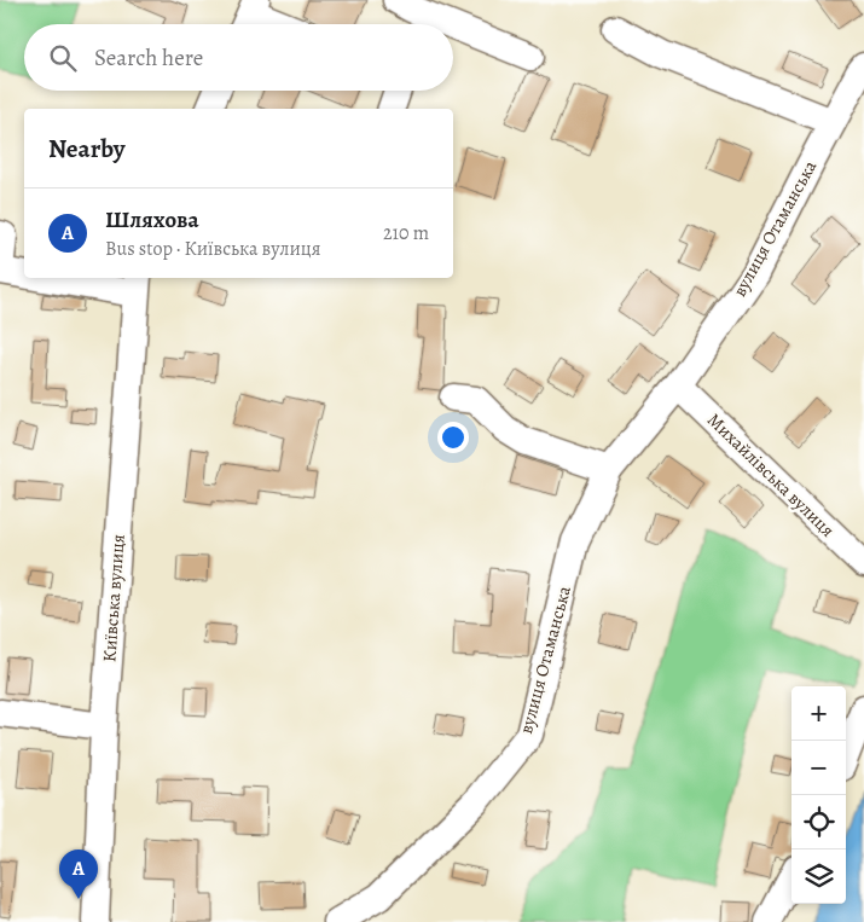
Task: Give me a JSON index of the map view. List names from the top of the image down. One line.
{"streets":{"street":["вулиця Отаманська","Михайлівська вулиця","Київська вулиця"]},"crossings":[["вулиця Отаманська","Михайлівська вулиця"]],"page":{"search":"Search here","heading":"Nearby","list":[{"mark":"A","name":"Шляхова","note":"Bus stop · Київська вулиця","value":"210 m"}],"map_buttons":["+","−"],"pins":"A"}}
